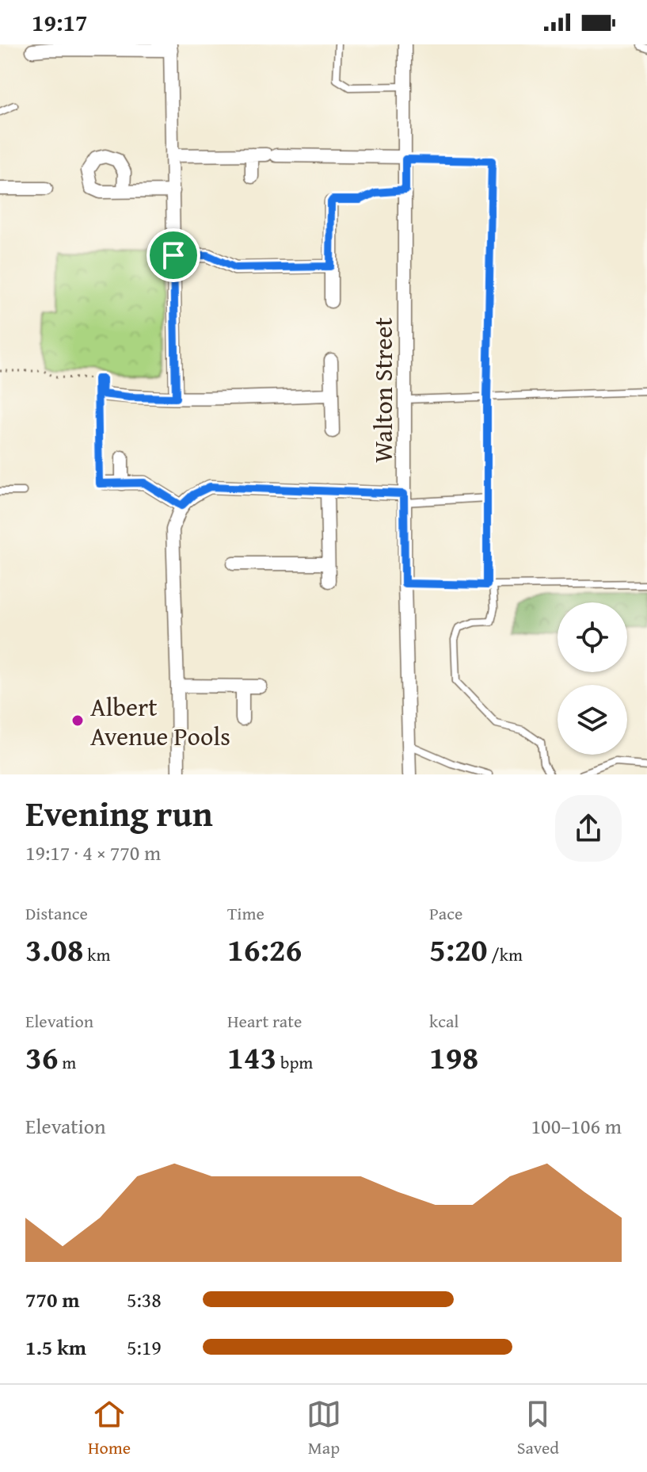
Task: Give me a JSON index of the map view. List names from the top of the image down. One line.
{"streets":{"street":["Walton Street"]},"places":["Albert Avenue Pools"],"page":{"status":"19:17","heading":["Evening run","19:17 · 4 × 770 m"],"stats":[["Distance","3.08 km"],["Time","16:26"],["Pace","5:20 /km"],["Elevation","36 m"],["Heart rate","143 bpm"],["kcal","198"]],"chart":["Elevation","100–106 m"],"list":[{"name":"770 m","note":"5:38"},{"name":"1.5 km","note":"5:19"}],"tabs":["Home","Map","Saved"]}}
